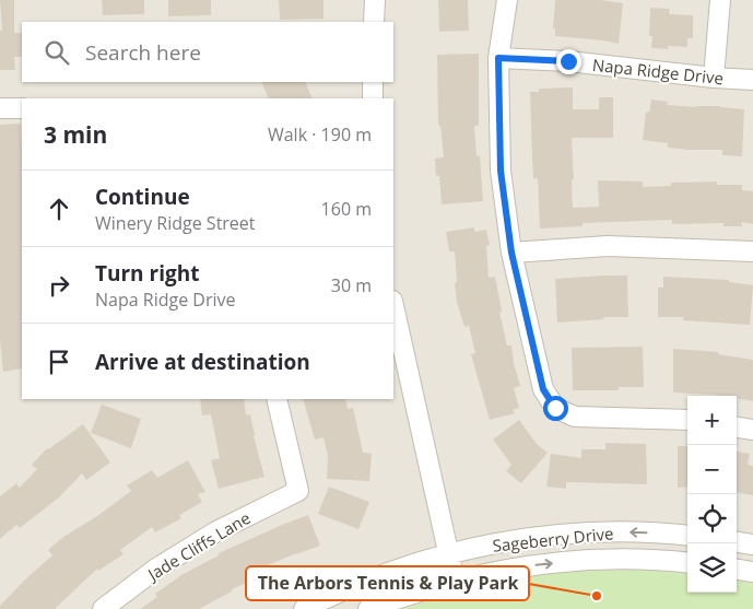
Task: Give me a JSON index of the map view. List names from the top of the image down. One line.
{"streets":{"street":["Napa Ridge Drive","Sageberry Drive","Jade Cliffs Lane"]},"places":["The Arbors Tennis & Play Park"],"page":{"search":"Search here","heading":["3 min","Walk · 190 m"],"list":[["Continue","Winery Ridge Street","160 m"],["Turn right","Napa Ridge Drive","30 m"],"Arrive at destination"],"map_buttons":["+","−"]}}
